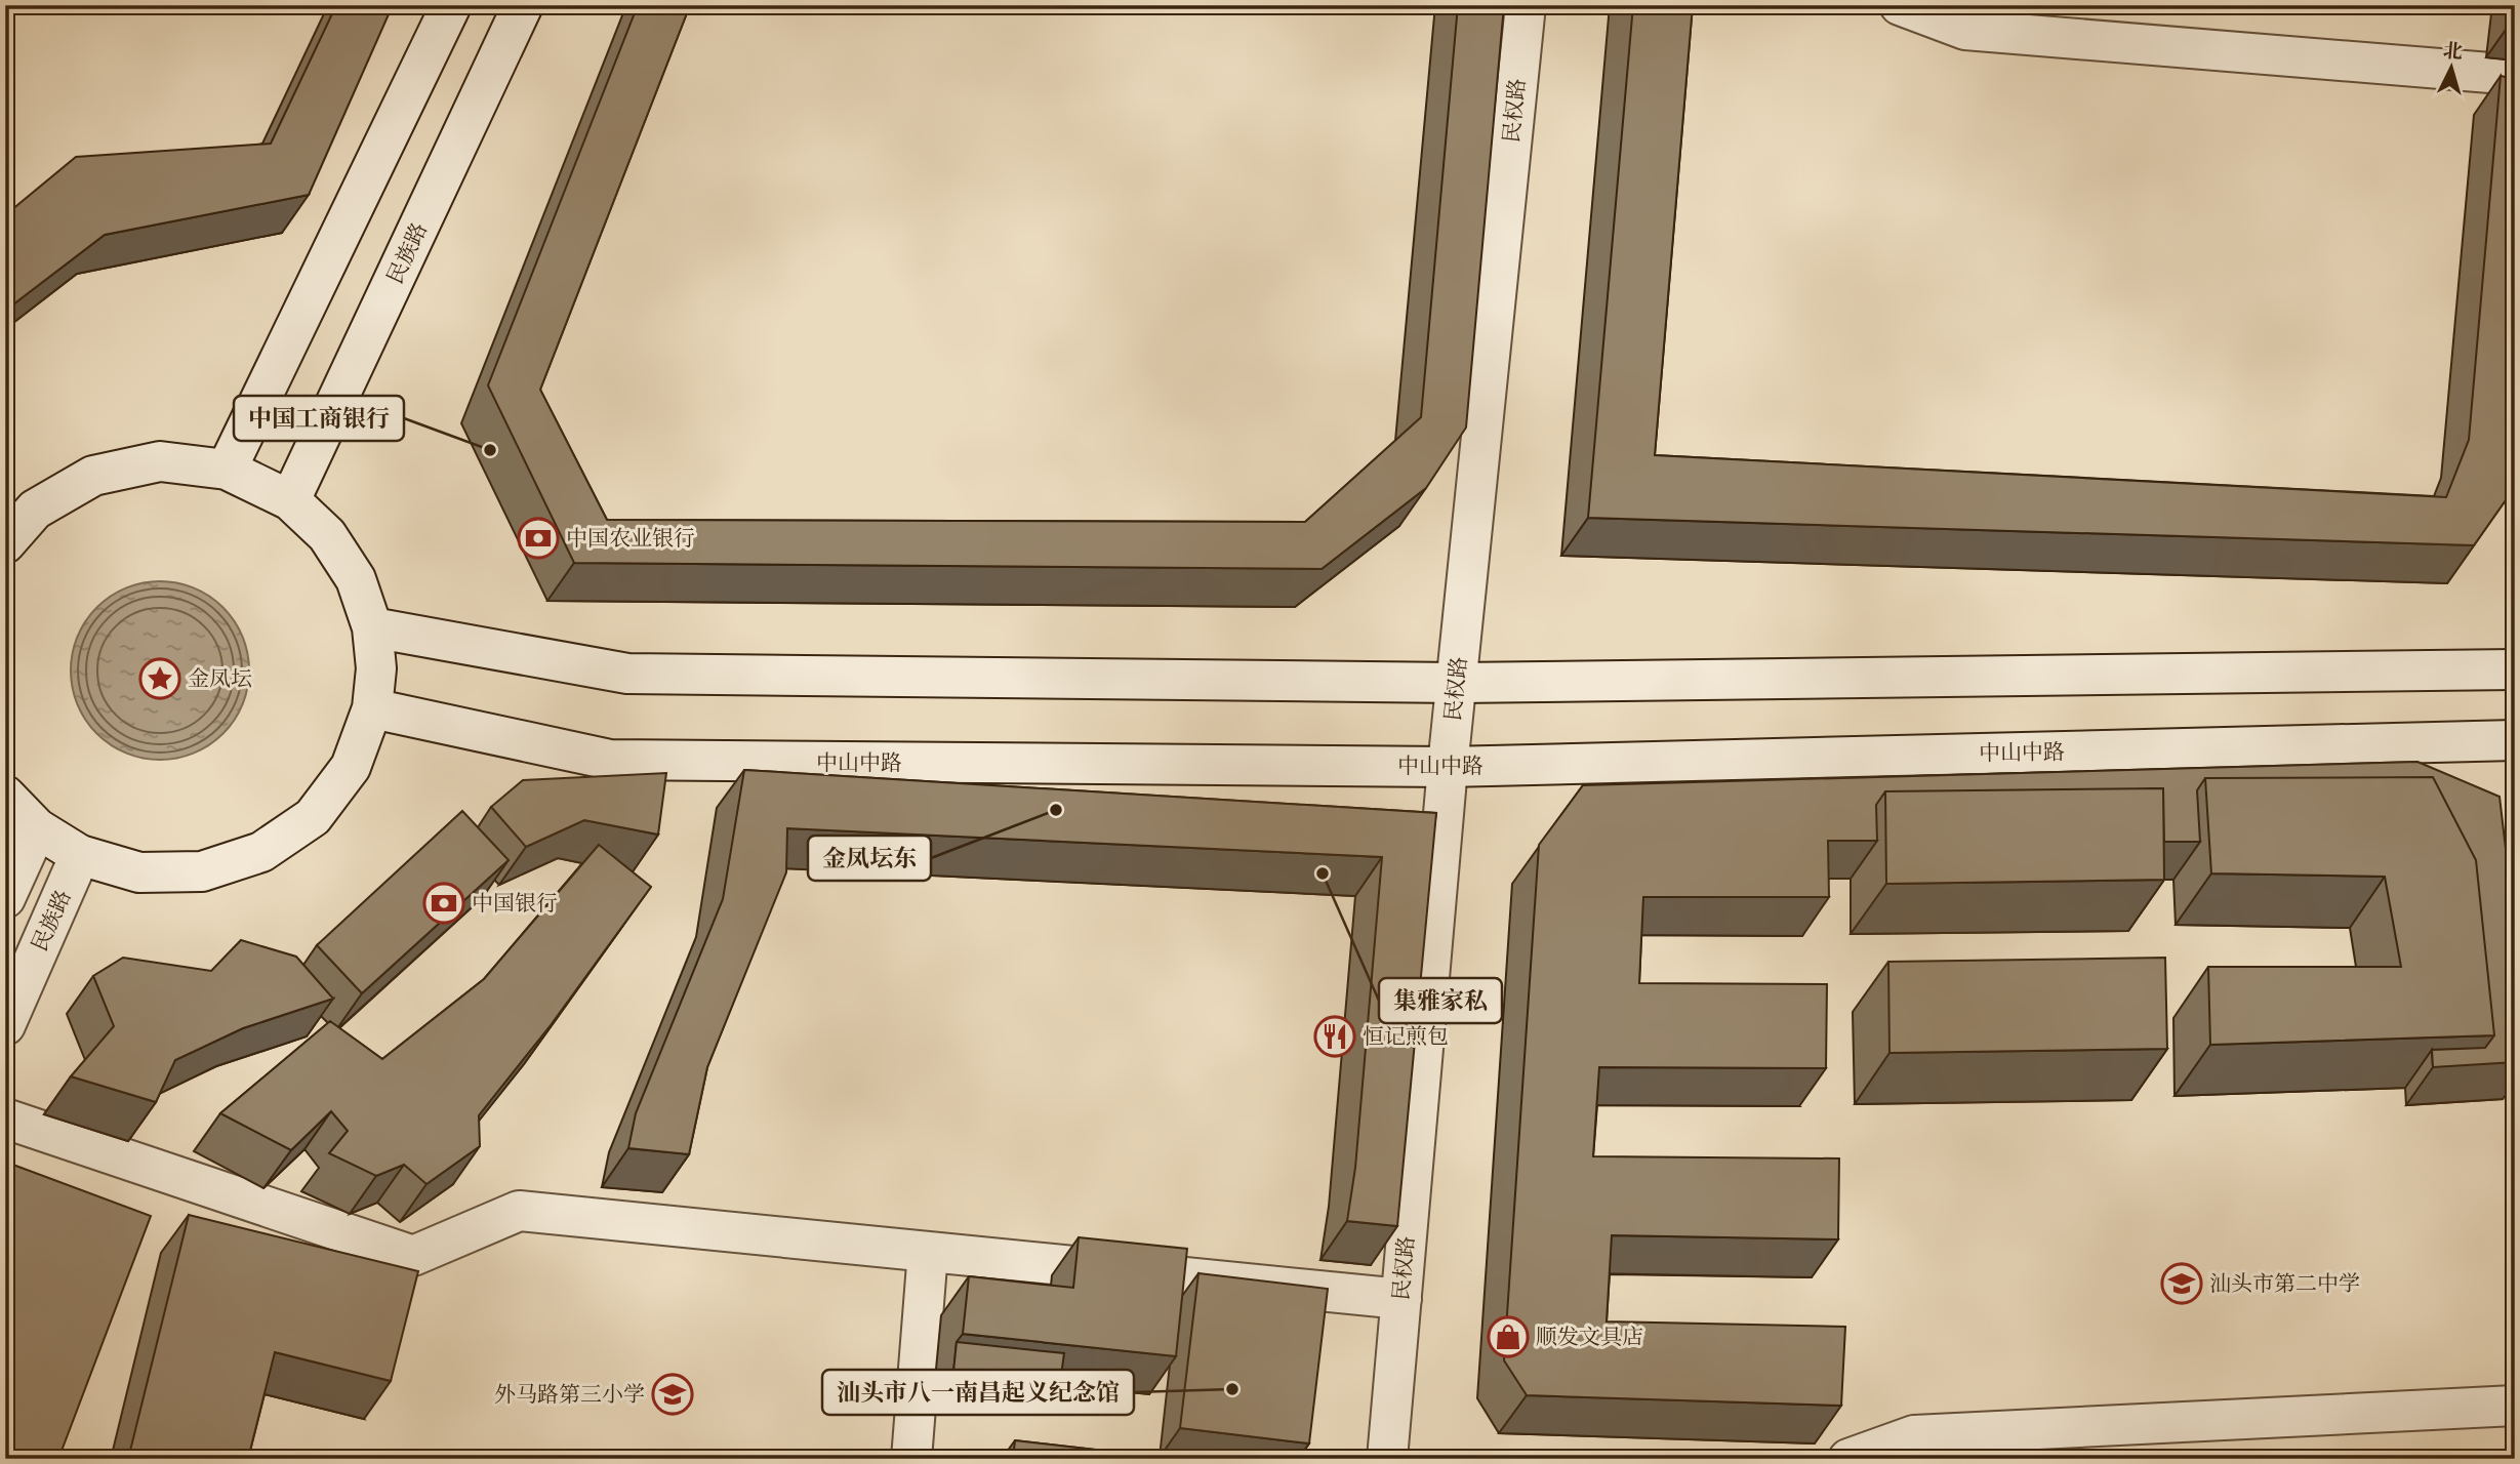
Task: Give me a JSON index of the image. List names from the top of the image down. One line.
{"streets":{"main road":["民权路","民族路","中山中路"]},"crossings":[["民权路","中山中路"]],"places":{"other":["中国工商银行","金凤坛东","集雅家私","汕头市八一南昌起义纪念馆"],"bank":["中国农业银行","中国银行"],"place":["金凤坛"],"restaurant":["恒记煎包"],"school or university":["汕头市第二中学","外马路第三小学"],"shop":["顺发文具店"]},"north":"top"}
